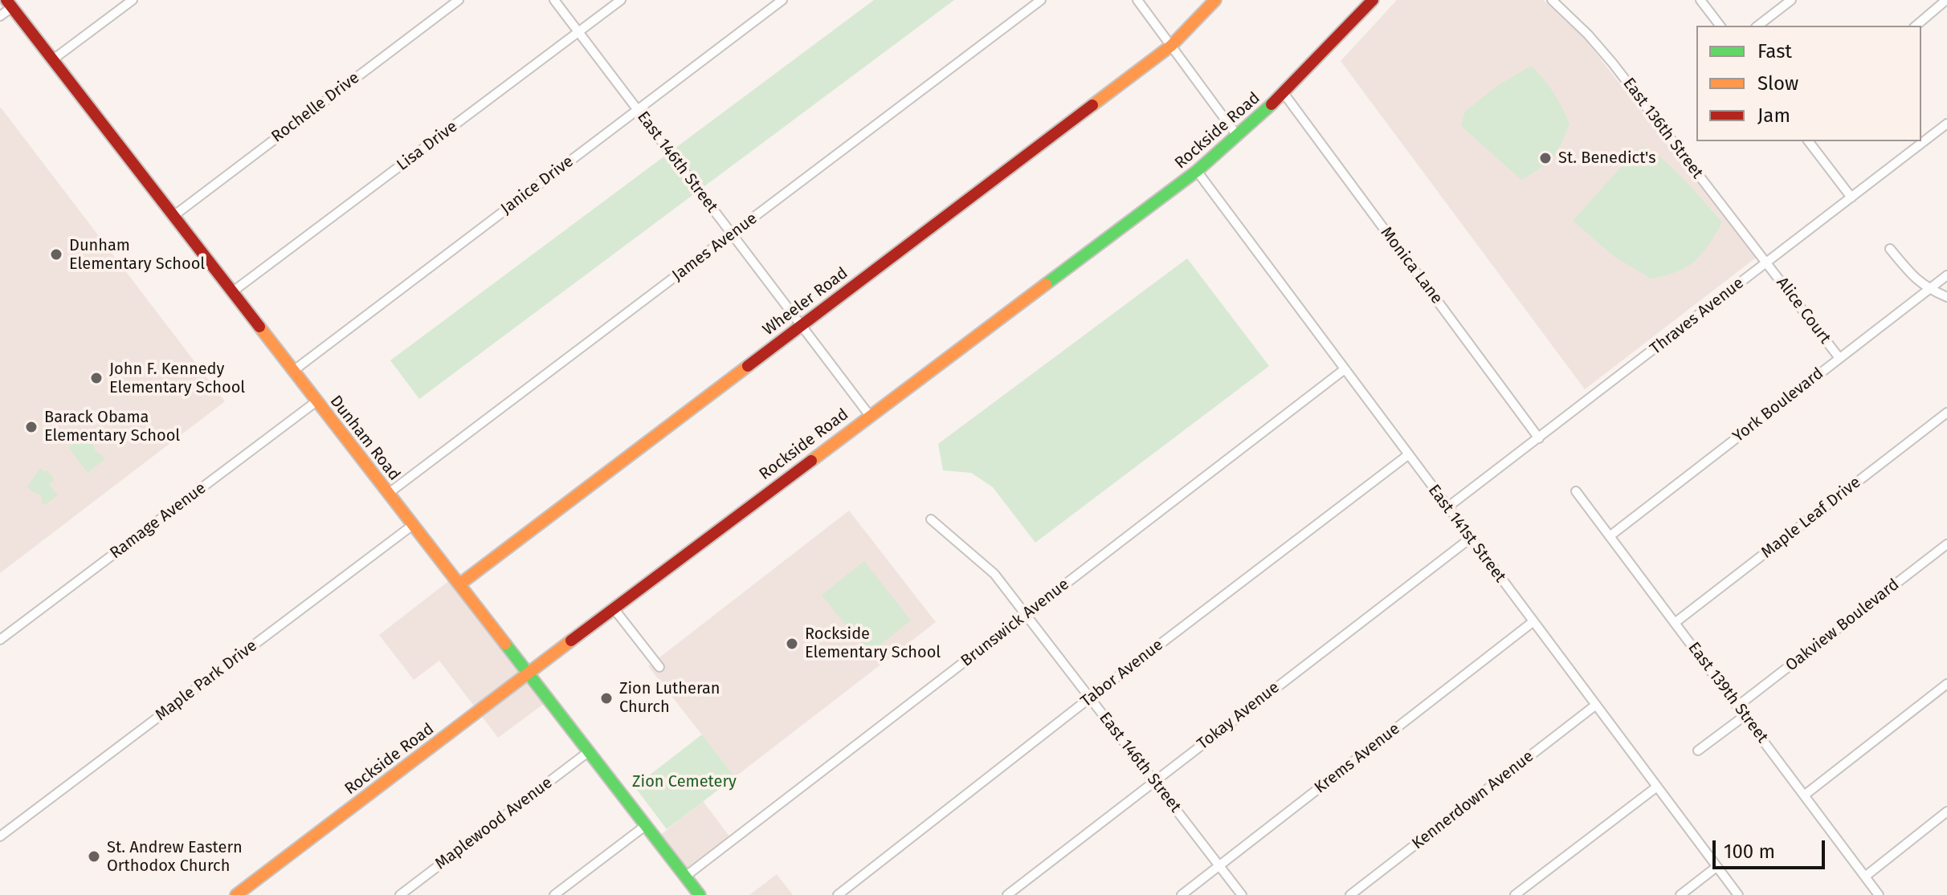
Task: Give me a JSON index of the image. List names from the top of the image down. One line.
{"streets":{"street":["Rochelle Drive","East 136th Street","Rockside Road","Lisa Drive","East 146th Street","Janice Drive","James Avenue","Monica Lane","Wheeler Road","Alice Court","Thraves Avenue","York Boulevard","Dunham Road","Maple Leaf Drive","Ramage Avenue","East 141st Street","Brunswick Avenue","Oakview Boulevard","Tabor Avenue","Maple Park Drive","East 139th Street","Tokay Avenue","Krems Avenue","Kennerdown Avenue","Maplewood Avenue"]},"crossings":[["Rochelle Drive","Dunham Road"],["East 136th Street","Alice Court"],["East 136th Street","Thraves Avenue"],["Rockside Road","East 146th Street"],["Rockside Road","Monica Lane"],["Rockside Road","Dunham Road"],["Rockside Road","East 141st Street"],["Lisa Drive","East 146th Street"],["Lisa Drive","Dunham Road"],["East 146th Street","Janice Drive"],["East 146th Street","James Avenue"],["East 146th Street","Wheeler Road"],["East 146th Street","Brunswick Avenue"],["East 146th Street","Tabor Avenue"],["East 146th Street","Tokay Avenue"],["East 146th Street","Krems Avenue"],["Janice Drive","Dunham Road"],["James Avenue","Dunham Road"],["Monica Lane","Thraves Avenue"],["Wheeler Road","Dunham Road"],["Alice Court","Thraves Avenue"],["Alice Court","York Boulevard"],["Thraves Avenue","East 141st Street"],["York Boulevard","East 139th Street"],["Dunham Road","Ramage Avenue"],["Dunham Road","Brunswick Avenue"],["Dunham Road","Maple Park Drive"],["Dunham Road","Maplewood Avenue"],["Maple Leaf Drive","East 139th Street"],["East 141st Street","Brunswick Avenue"],["East 141st Street","Tabor Avenue"],["East 141st Street","Tokay Avenue"],["East 141st Street","Krems Avenue"],["East 141st Street","Kennerdown Avenue"],["Oakview Boulevard","East 139th Street"]],"parks":["Zion Cemetery"],"places":["St. Benedict's","Dunham Elementary School","John F. Kennedy Elementary School","Barack Obama Elementary School","Rockside Elementary School","Zion Lutheran Church","St. Andrew Eastern Orthodox Church"],"legend":["Fast","Slow","Jam"],"scale_bar":"100 m"}
